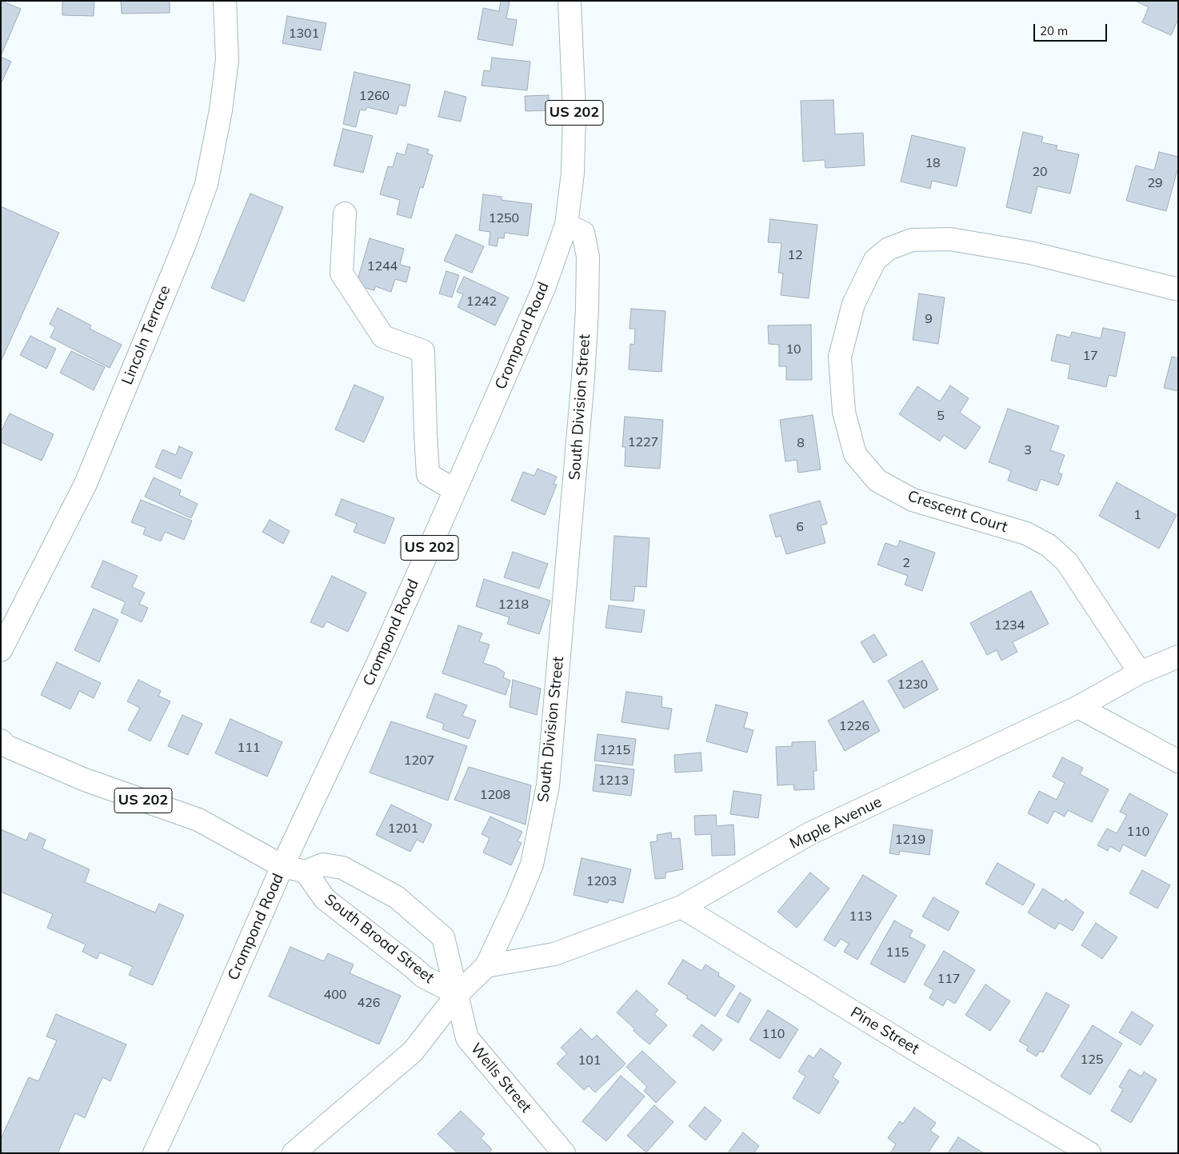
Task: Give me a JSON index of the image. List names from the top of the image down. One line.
{"streets":{"street":["US 202","Lincoln Terrace","Crompond Road","South Division Street","Crescent Court","Maple Avenue","South Broad Street","Pine Street","Wells Street"]},"crossings":[["US 202","Crompond Road"],["Crompond Road","South Division Street"],["South Division Street","Maple Avenue"],["South Division Street","South Broad Street"],["South Division Street","Wells Street"],["Crescent Court","Maple Avenue"],["Maple Avenue","Pine Street"],["South Broad Street","Wells Street"]],"house_numbers":["1301","1260","18","20","29","1250","12","1244","1242","9","10","17","5","1227","8","3","1","6","2","1218","1234","1230","1226","111","1215","1207","1213","1208","1201","110","1219","1203","113","115","117","400","426","110","125","101"],"scale_bar":"20 m"}
